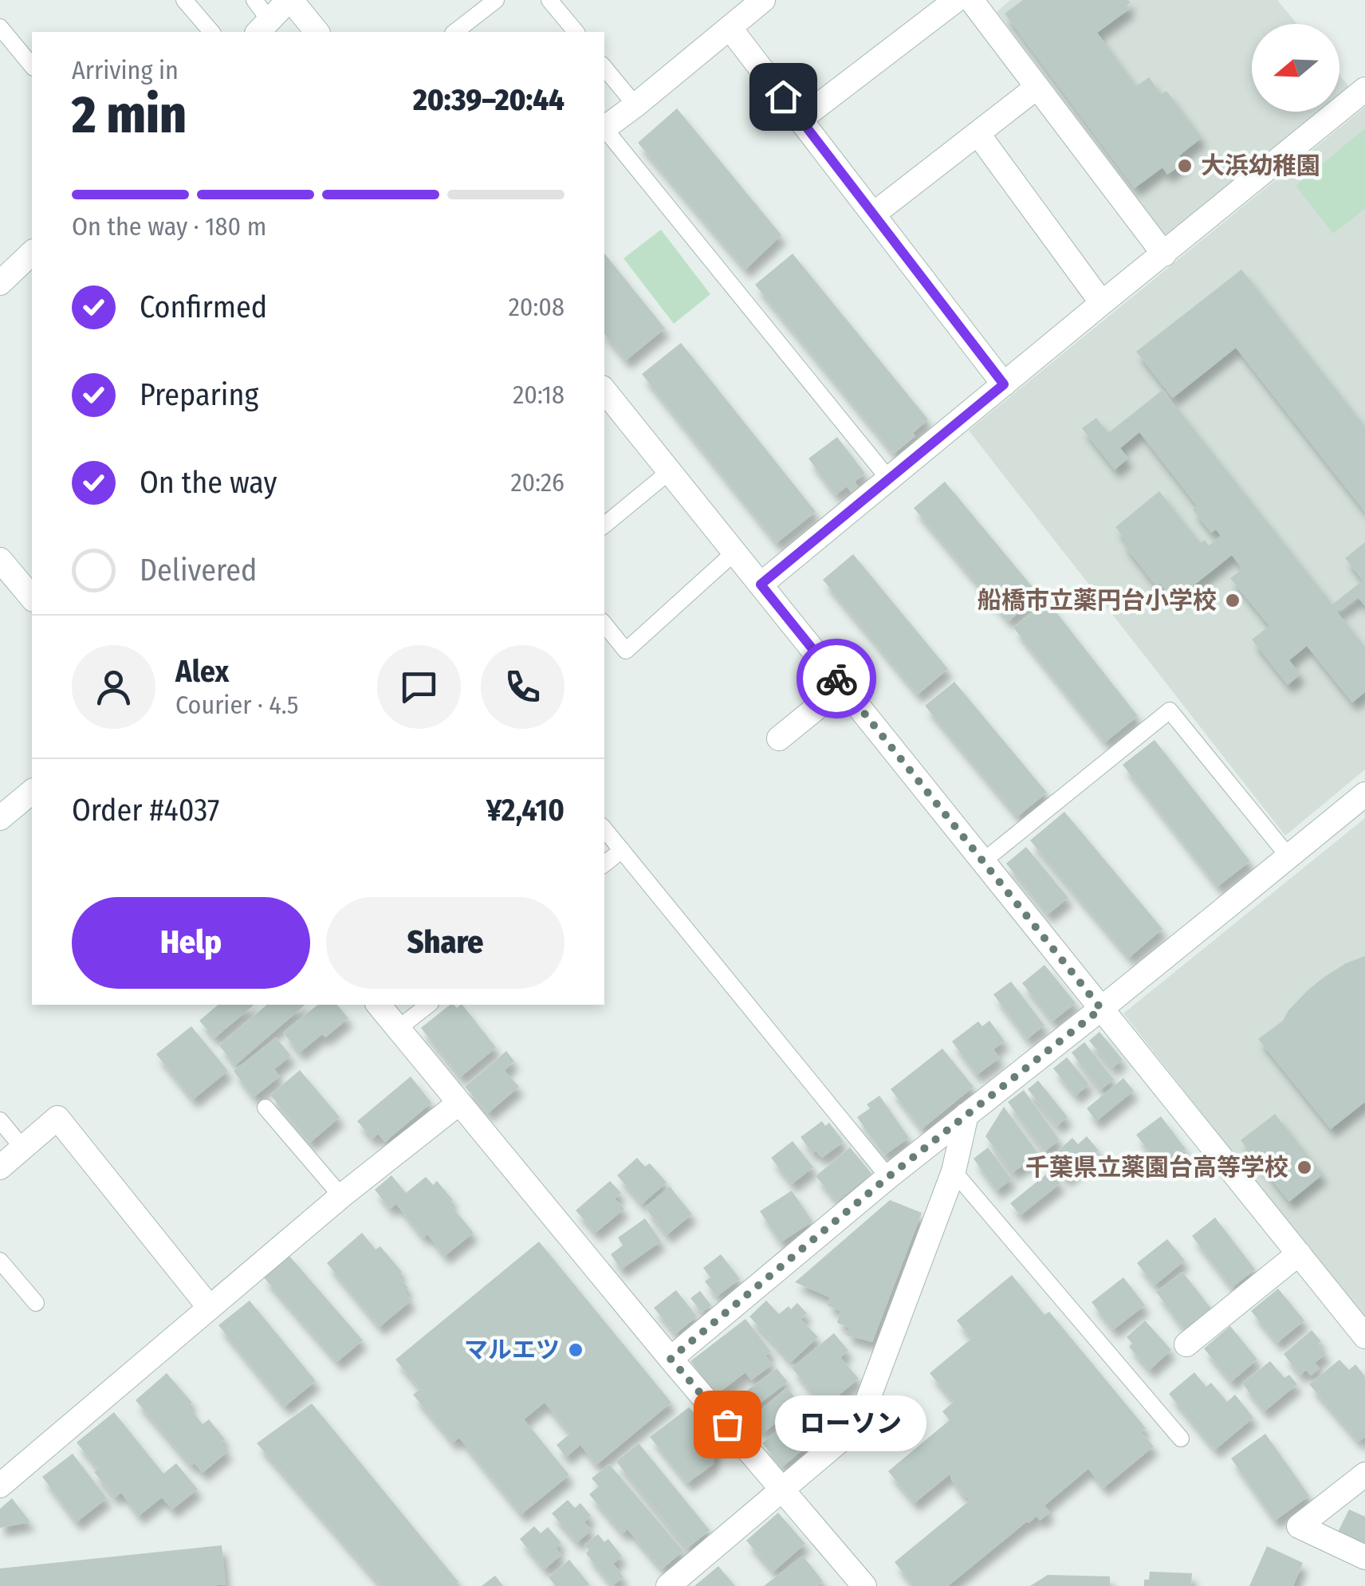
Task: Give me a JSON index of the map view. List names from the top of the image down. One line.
{"places":["大浜幼稚園","船橋市立薬円台小学校","千葉県立薬園台高等学校","マルエツ","ローソン"],"north":"left","page":{"heading":["2 min","Arriving in","20:39–20:44"],"panel":["Alex","Courier · 4.5","Order #4037","¥2,410"],"bar":"On the way · 180 m","list":[["Confirmed","20:08"],["Preparing","20:18"],["On the way","20:26"],"Delivered"],"buttons":["Help","Share"],"bubble":"ローソン"}}
